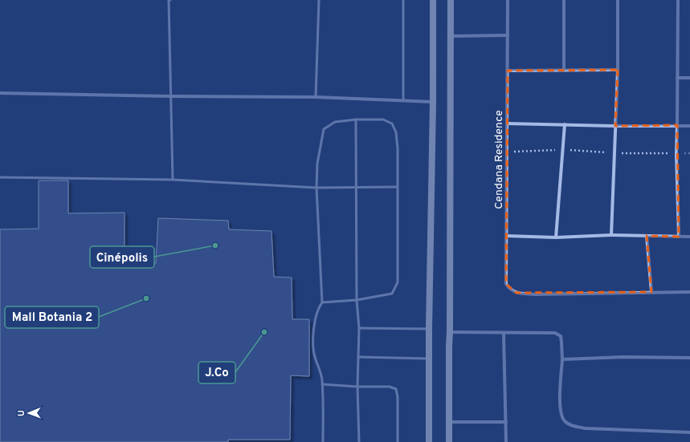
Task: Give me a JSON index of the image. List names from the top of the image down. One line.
{"streets":{"street":["Cendana Residence"]},"places":["Cinépolis","Mall Botania 2","J.Co"],"north":"left"}
